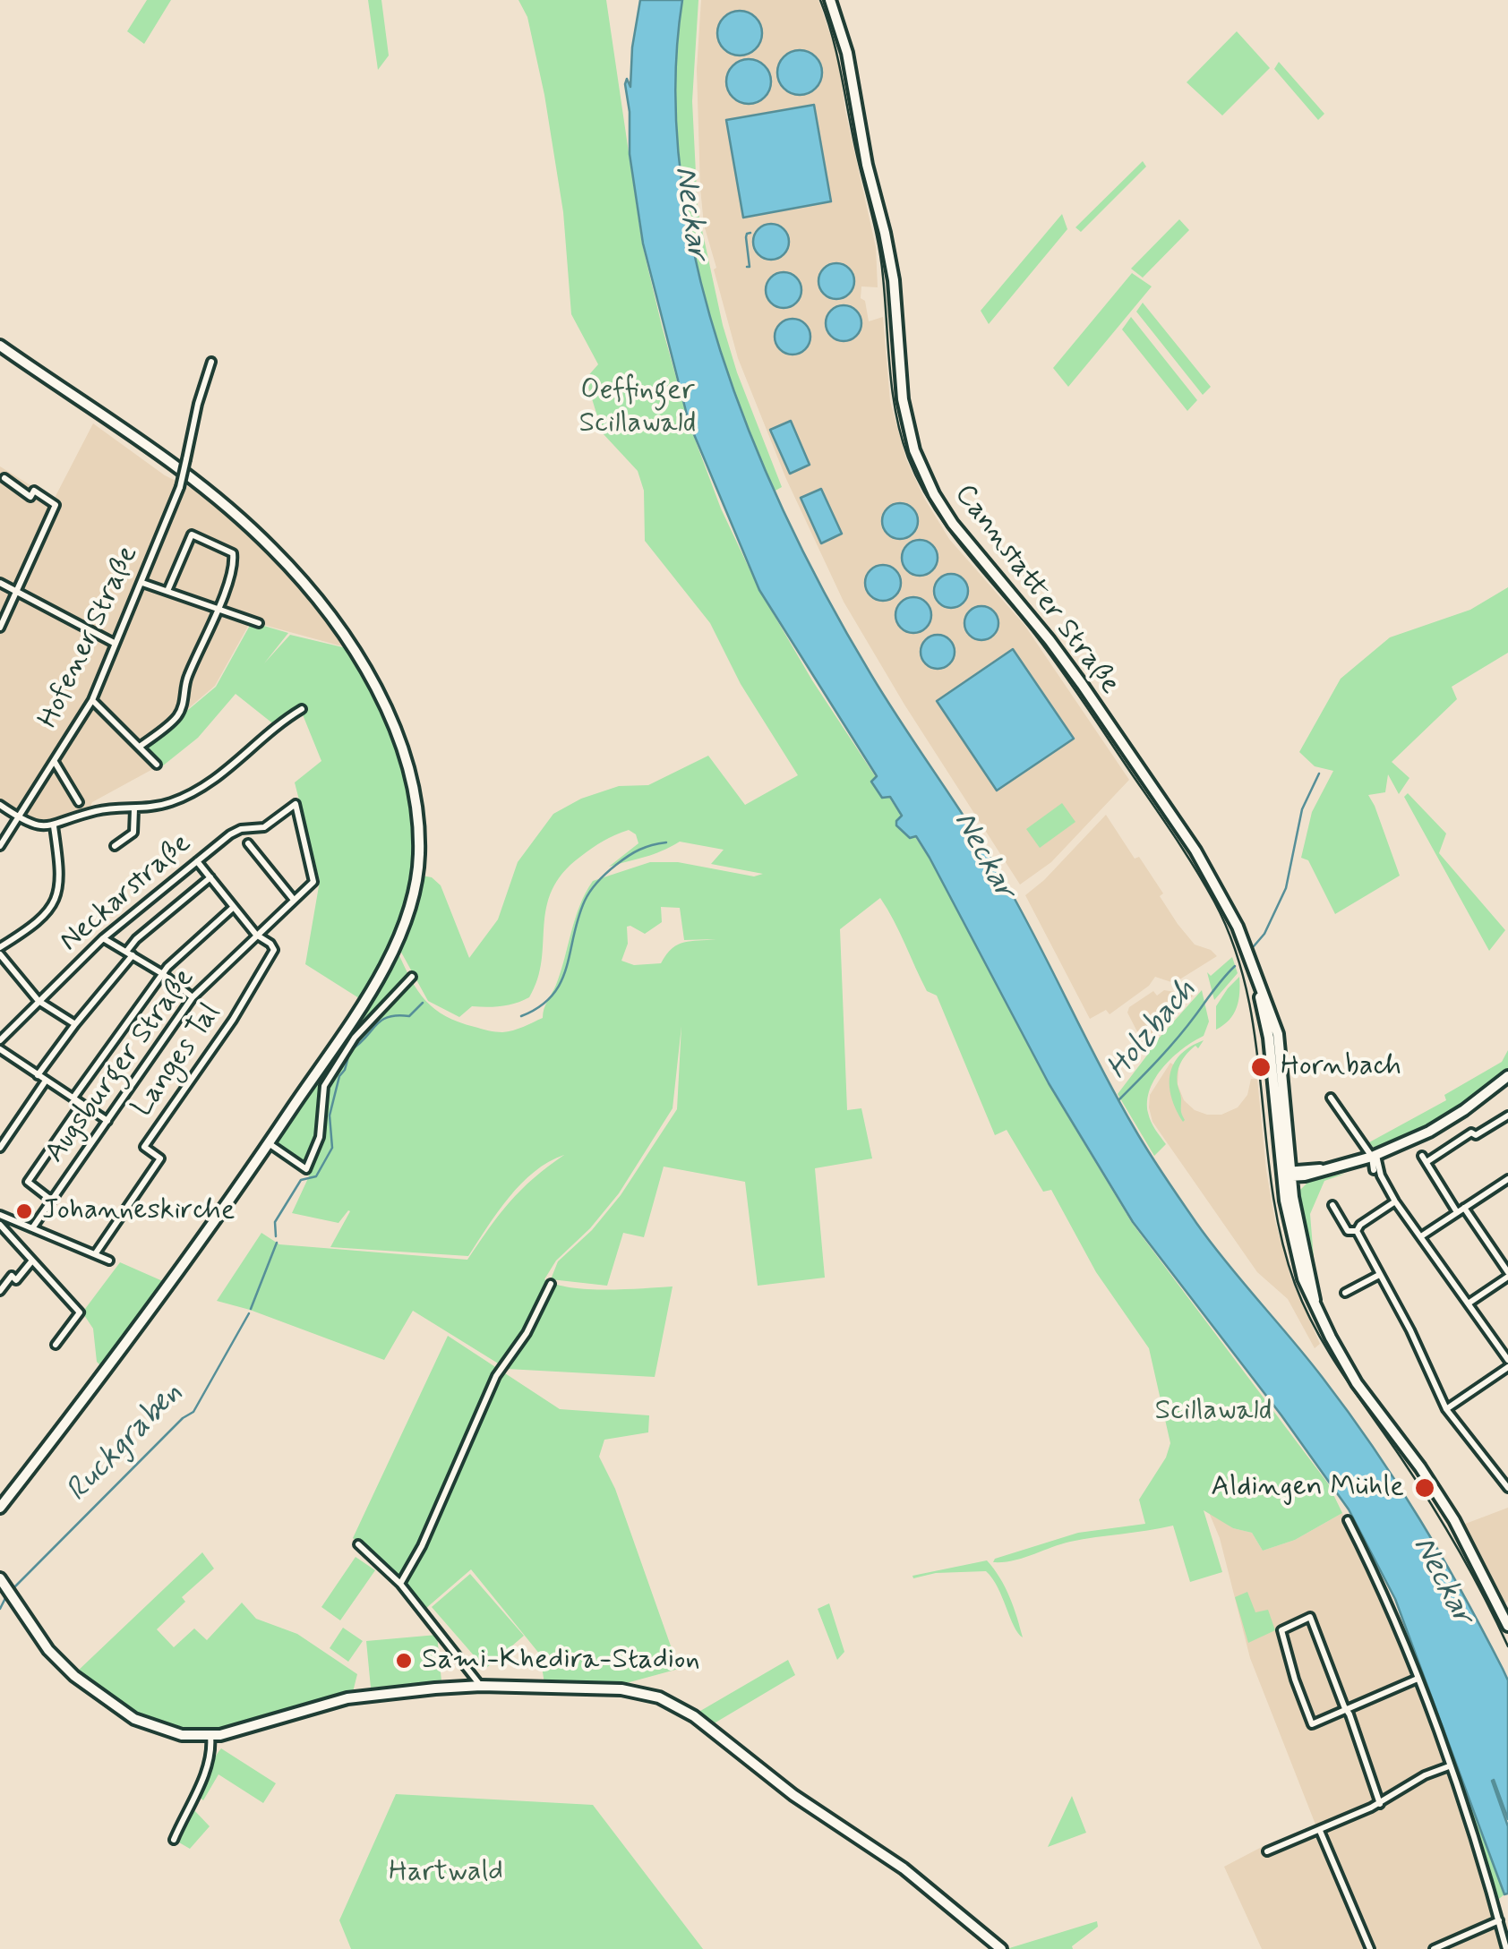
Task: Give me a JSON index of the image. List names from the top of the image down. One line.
{"streets":{"main road":["Cannstatter Straße"],"street":["Hofener Straße","Neckarstraße","Langes Tal","Augsburger Straße"]},"crossings":[["Neckarstraße","Augsburger Straße"],["Langes Tal","Augsburger Straße"]],"water":["Neckar","Holzbach","Ruckgraben"],"parks":["Oeffinger Scillawald","Scillawald","Hartwald"],"places":["Hornbach","Johanneskirche","Aldingen Mühle","Sami-Khedira-Stadion"]}
